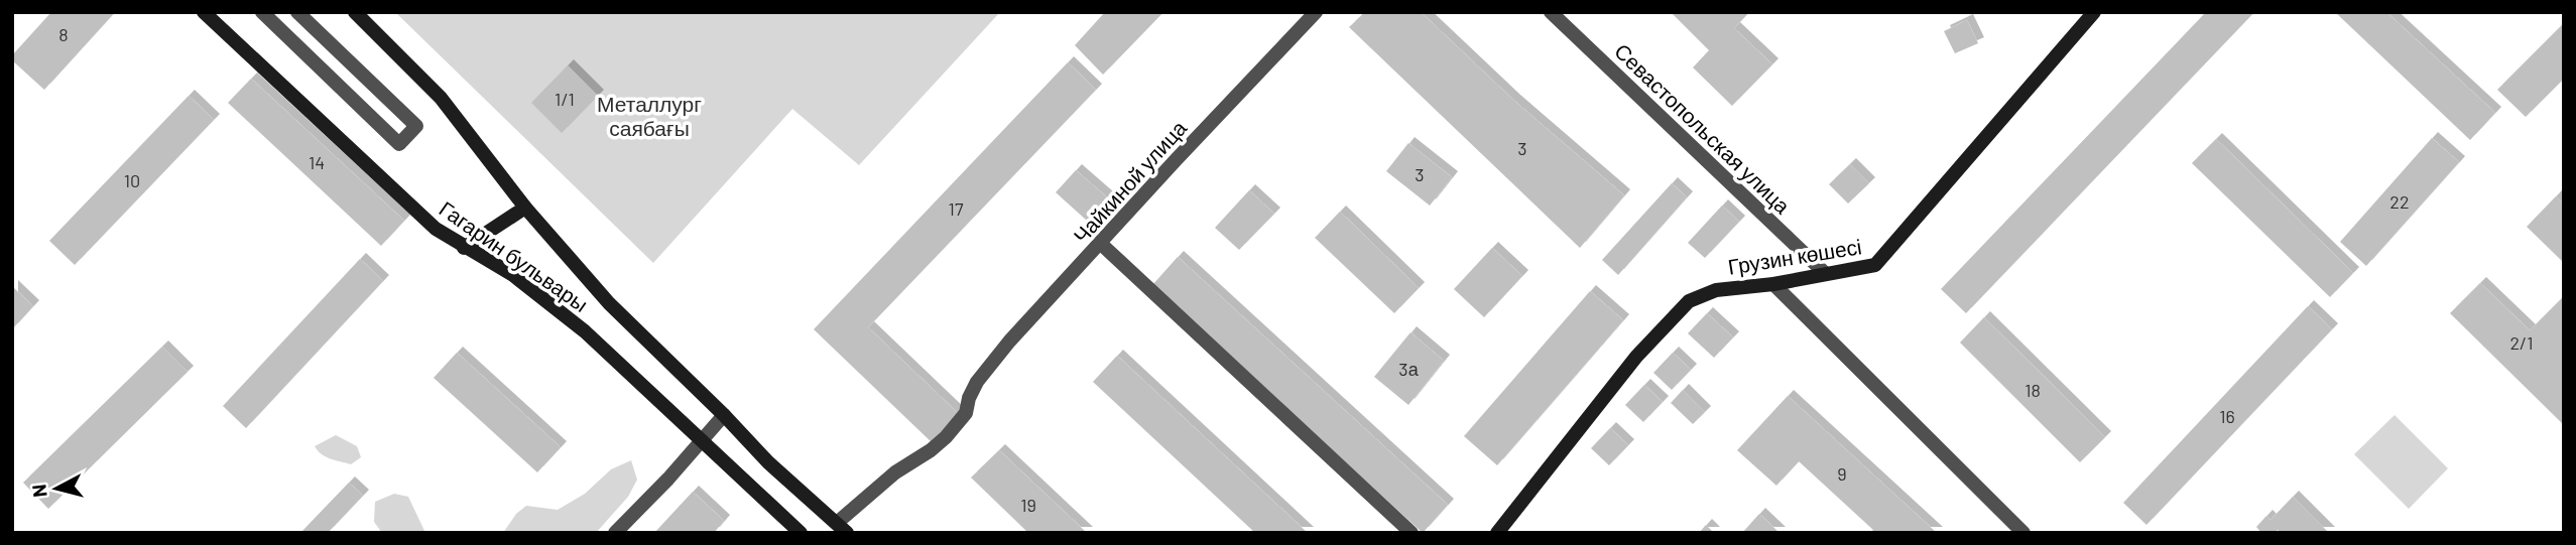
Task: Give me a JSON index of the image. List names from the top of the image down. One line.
{"streets":{"main road":["Гагарин бульвары","Грузин көшесі"],"street":["Севастопольская улица","Чайкиной улица"]},"crossings":[["Севастопольская улица","Грузин көшесі"],["Чайкиной улица","Гагарин бульвары"]],"parks":["Металлург саябағы"],"house_numbers":["8","1/1","3","14","3","10","22","17","2/1","3а","18","16","9","19"],"north":"left"}
